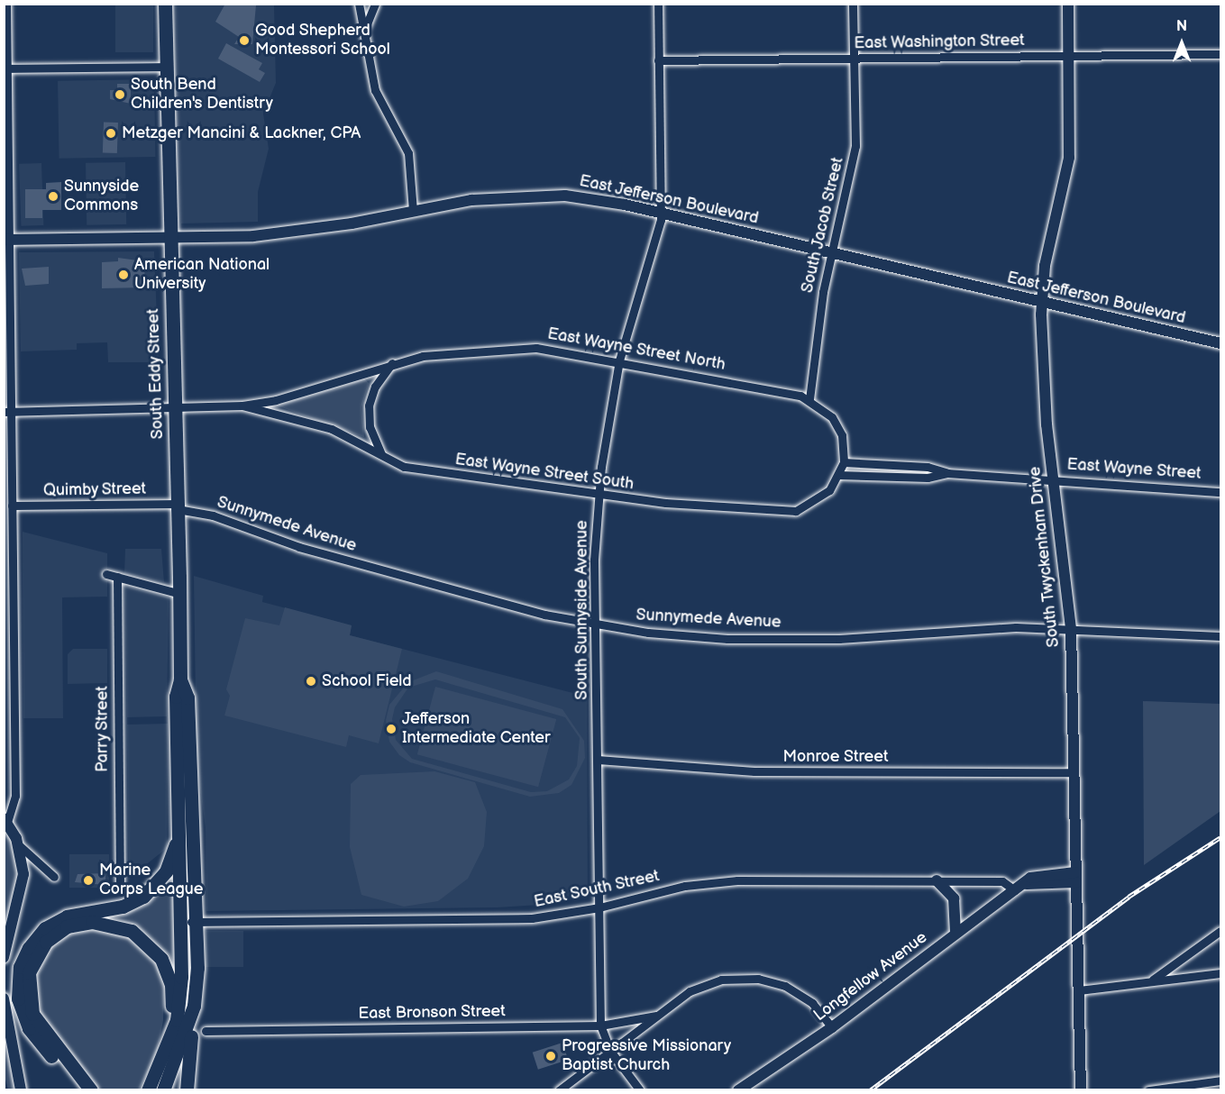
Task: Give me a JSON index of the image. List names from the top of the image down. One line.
{"streets":{"main road":["South Eddy Street"],"street":["East Washington Street","East Jefferson Boulevard","South Jacob Street","East Wayne Street North","East Wayne Street","East Wayne Street South","Quimby Street","Sunnymede Avenue","South Twyckenham Drive","South Sunnyside Avenue","Parry Street","Monroe Street","East South Street","Longfellow Avenue","East Bronson Street"]},"crossings":[["East Washington Street","South Jacob Street"],["East Washington Street","South Twyckenham Drive"],["East Washington Street","South Sunnyside Avenue"],["East Jefferson Boulevard","South Jacob Street"],["East Jefferson Boulevard","South Eddy Street"],["East Jefferson Boulevard","South Twyckenham Drive"],["East Jefferson Boulevard","South Sunnyside Avenue"],["South Jacob Street","East Wayne Street North"],["East Wayne Street North","East Wayne Street"],["East Wayne Street North","East Wayne Street South"],["East Wayne Street North","South Sunnyside Avenue"],["South Eddy Street","Quimby Street"],["South Eddy Street","Sunnymede Avenue"],["South Eddy Street","East South Street"],["East Wayne Street","East Wayne Street South"],["East Wayne Street","South Twyckenham Drive"],["East Wayne Street South","South Sunnyside Avenue"],["Quimby Street","Sunnymede Avenue"],["Sunnymede Avenue","South Twyckenham Drive"],["Sunnymede Avenue","South Sunnyside Avenue"],["South Twyckenham Drive","Monroe Street"],["South Twyckenham Drive","Longfellow Avenue"],["South Sunnyside Avenue","Monroe Street"],["South Sunnyside Avenue","East South Street"],["South Sunnyside Avenue","East Bronson Street"],["East South Street","Longfellow Avenue"]],"places":["Good Shepherd Montessori School","South Bend Children's Dentistry","Metzger Mancini & Lackner, CPA","Sunnyside Commons","American National University","School Field","Jefferson Intermediate Center","Marine Corps League","Progressive Missionary Baptist Church"],"north":"top"}
